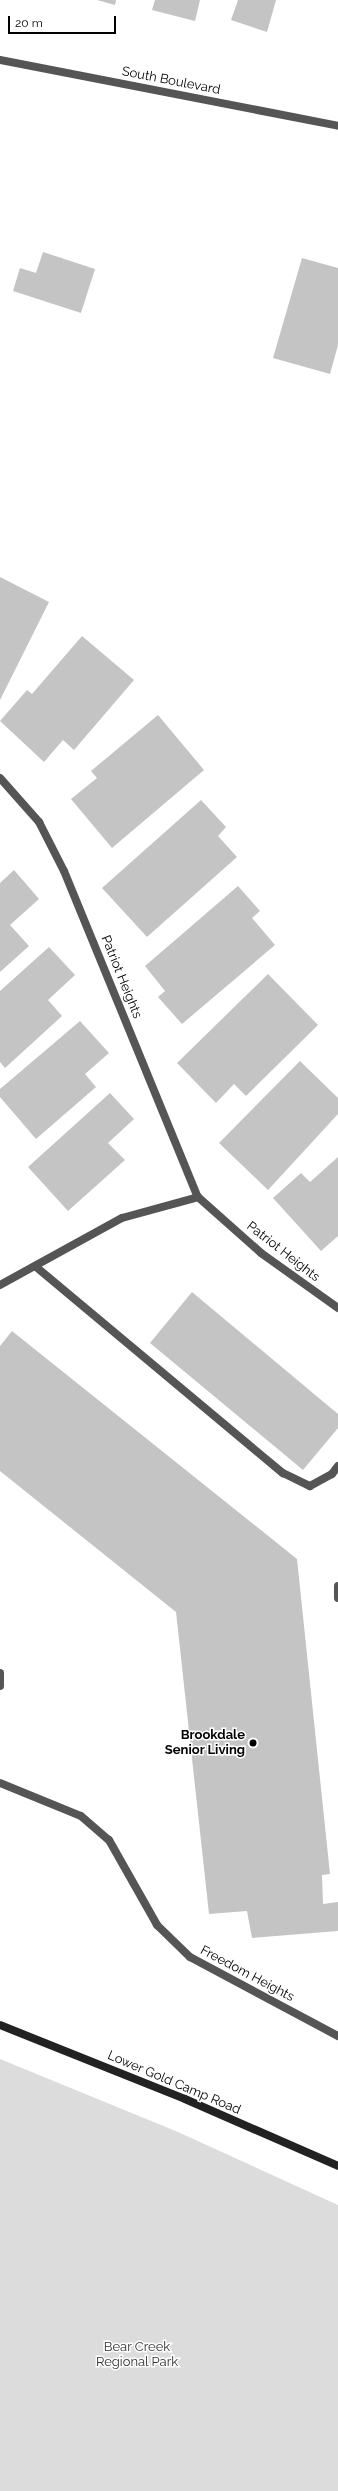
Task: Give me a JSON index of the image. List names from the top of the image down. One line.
{"streets":{"street":["South Boulevard","Patriot Heights","Freedom Heights","Lower Gold Camp Road"]},"parks":["Bear Creek Regional Park"],"places":["Brookdale Senior Living"],"scale_bar":"20 m"}
